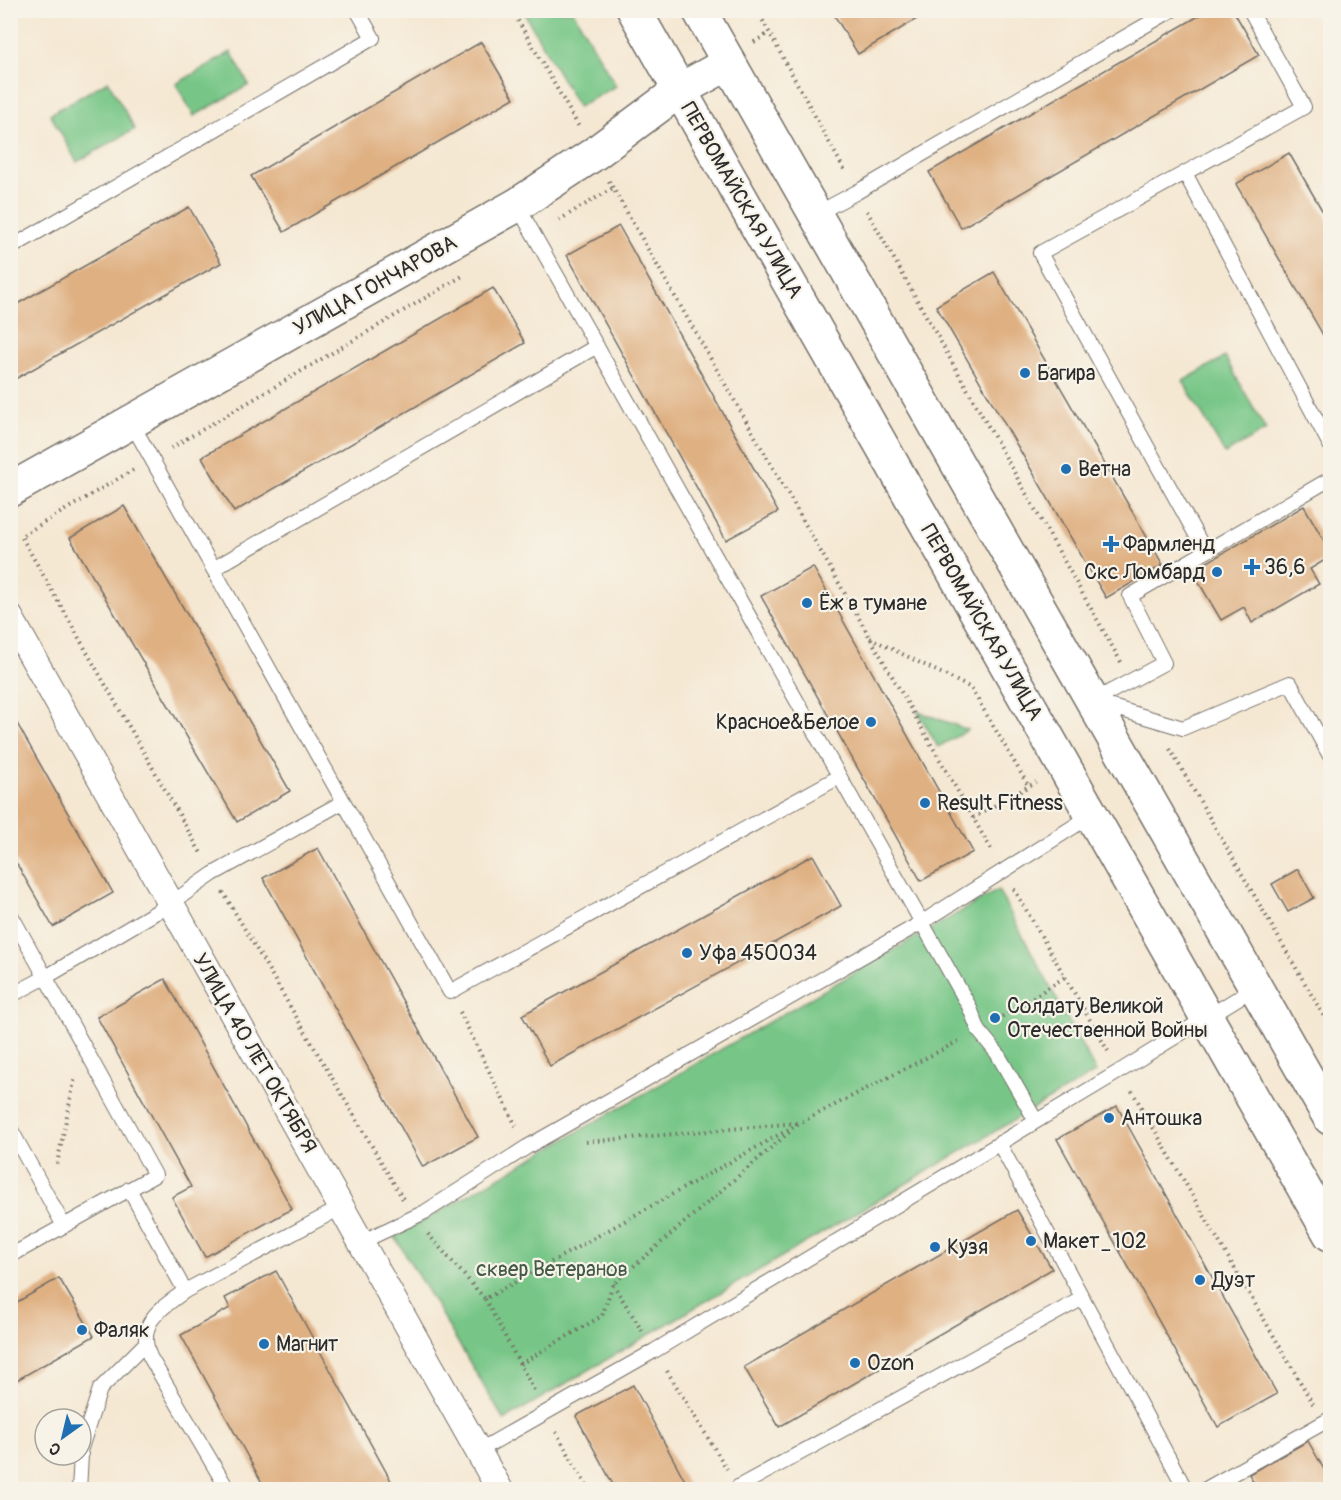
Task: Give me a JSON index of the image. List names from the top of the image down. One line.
{"streets":{"main road":["ПЕРВОМАЙСКАЯ УЛИЦА","УЛИЦА ГОНЧАРОВА"],"street":["УЛИЦА 40 ЛЕТ ОКТЯБРЯ"]},"crossings":[["ПЕРВОМАЙСКАЯ УЛИЦА","УЛИЦА ГОНЧАРОВА"]],"parks":["сквер Ветеранов"],"places":{"other":["Багира","Ветна","Скс Ломбард","Ёж в тумане","Красное&Белое","Result Fitness","Уфа 450034","Солдату Великой Отечественной Войны","Антошка","Макет_102","Кузя","Дуэт","Фаляк","Магнит","Ozon"],"health":["Фармленд","36,6"]},"north":"bottom left"}
